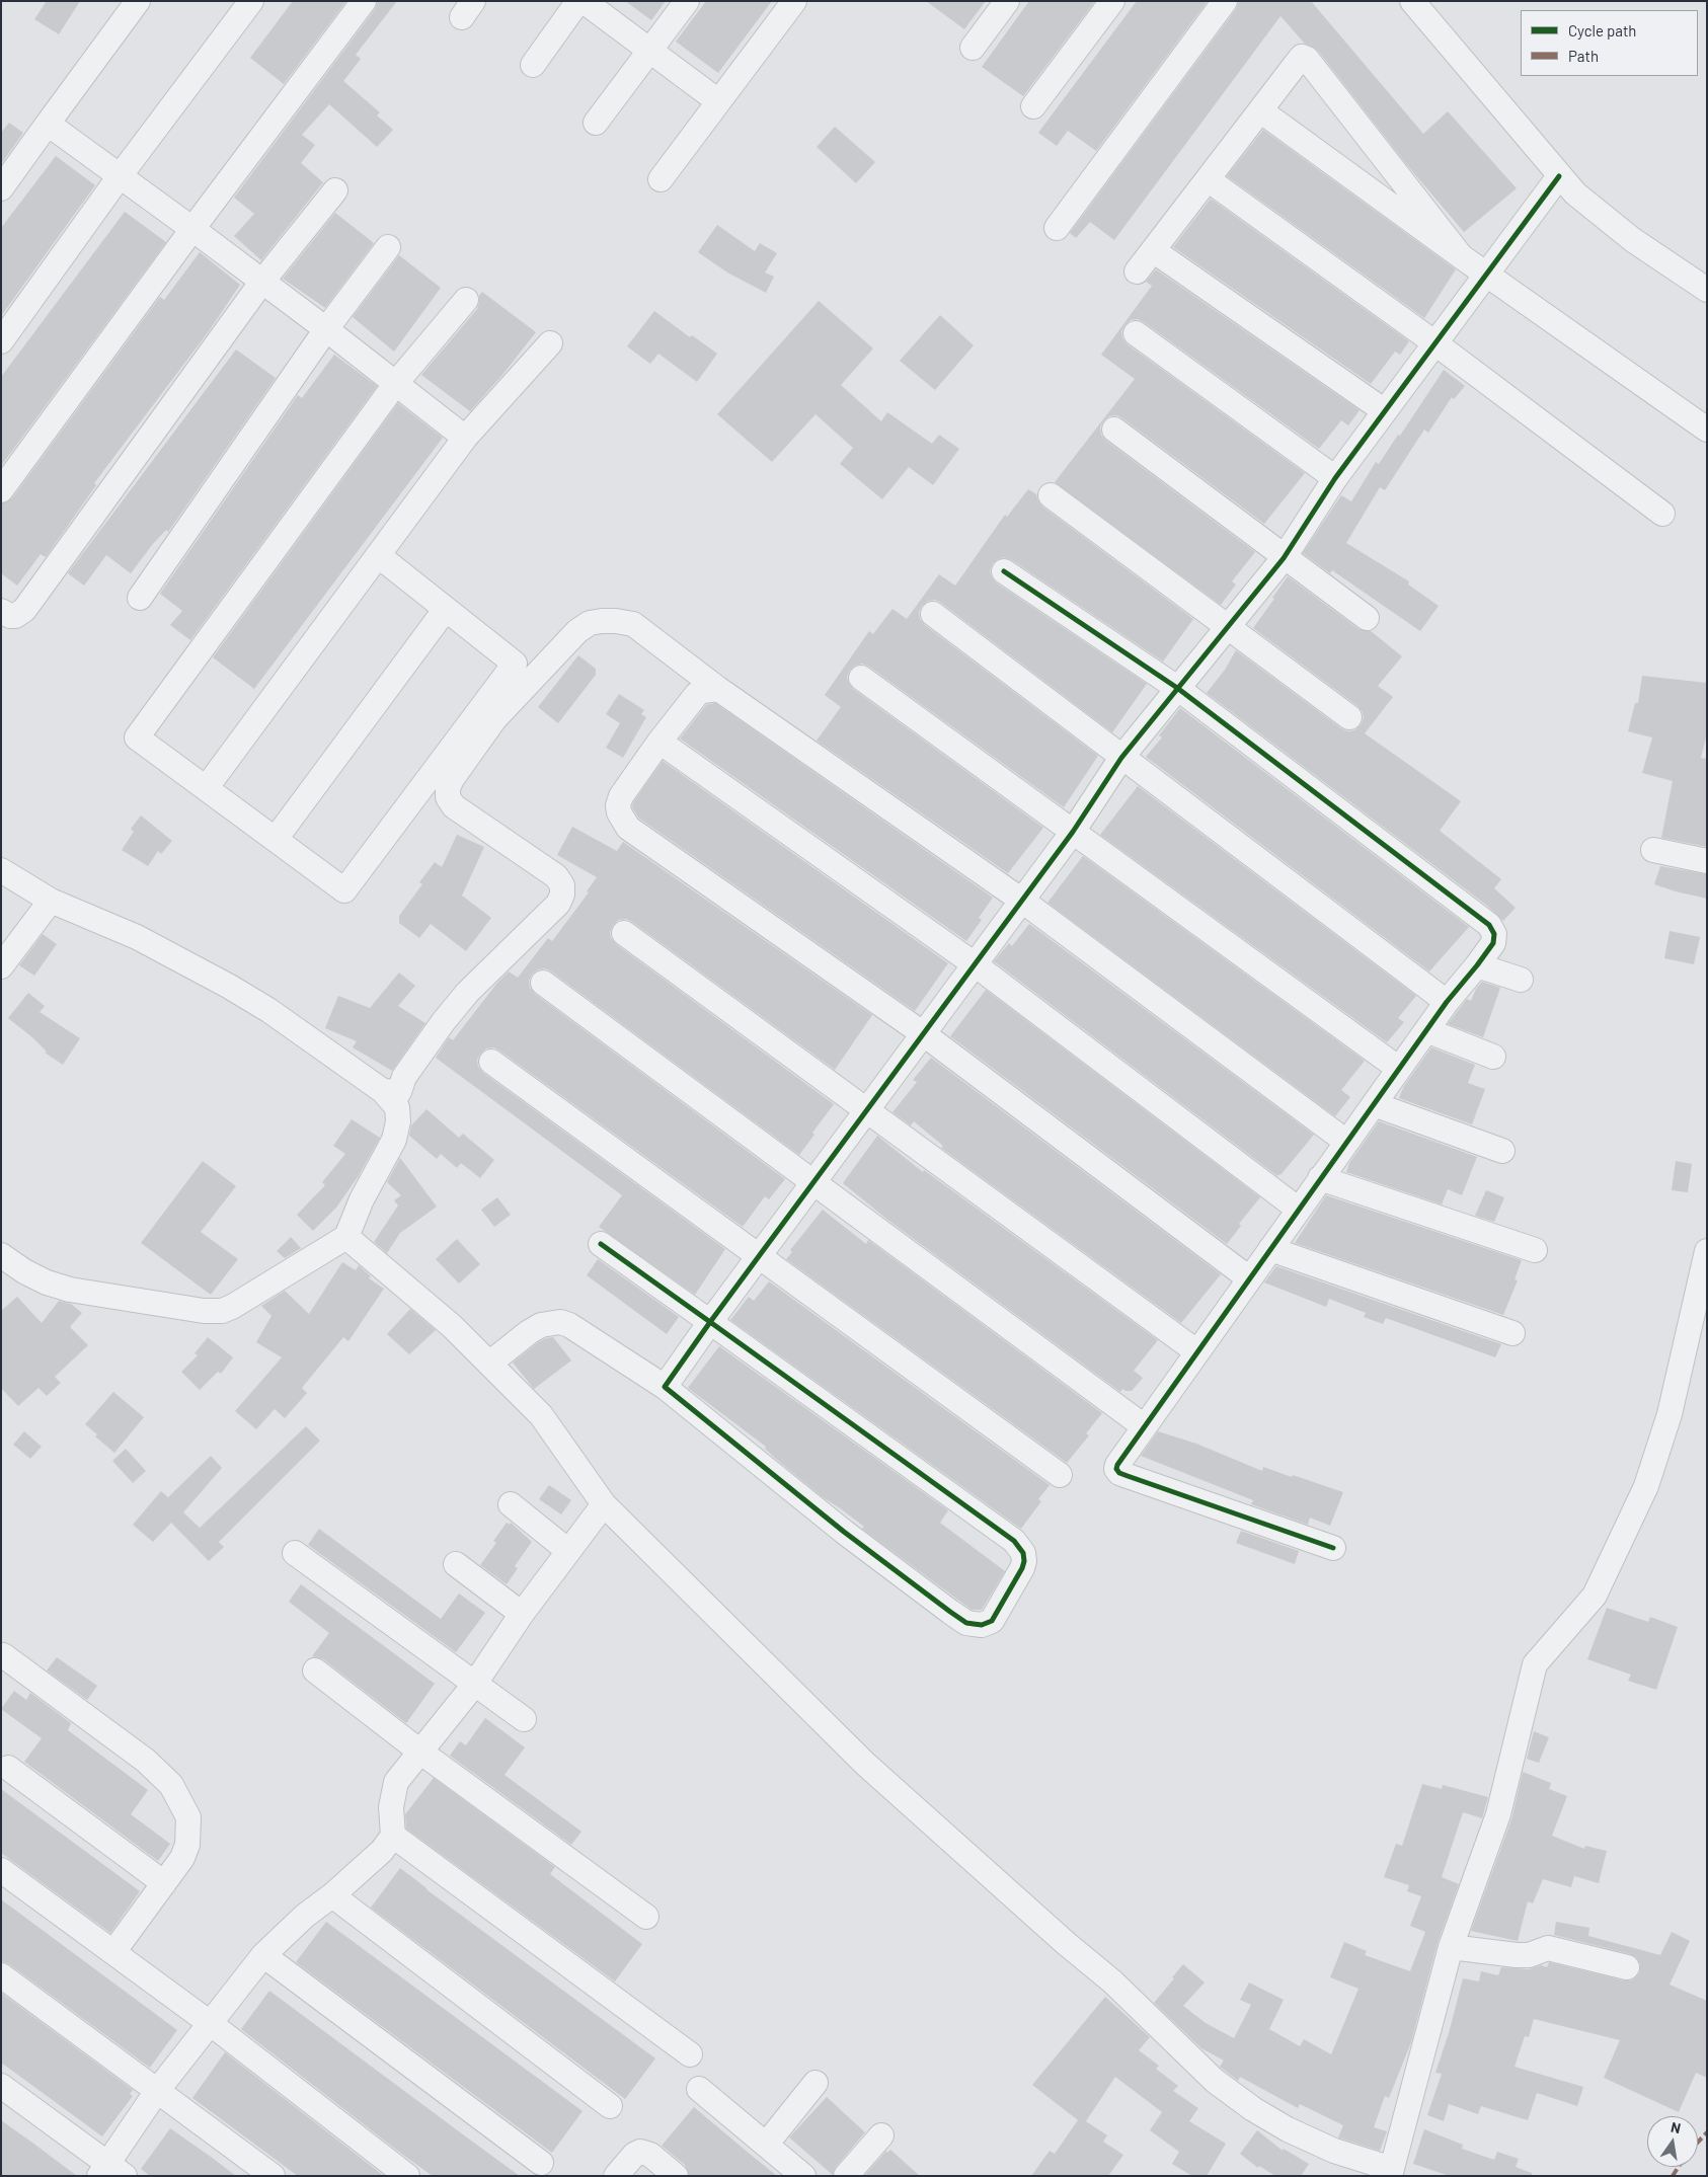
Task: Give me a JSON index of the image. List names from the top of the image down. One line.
{"legend":["Cycle path","Path"],"north":"top"}
